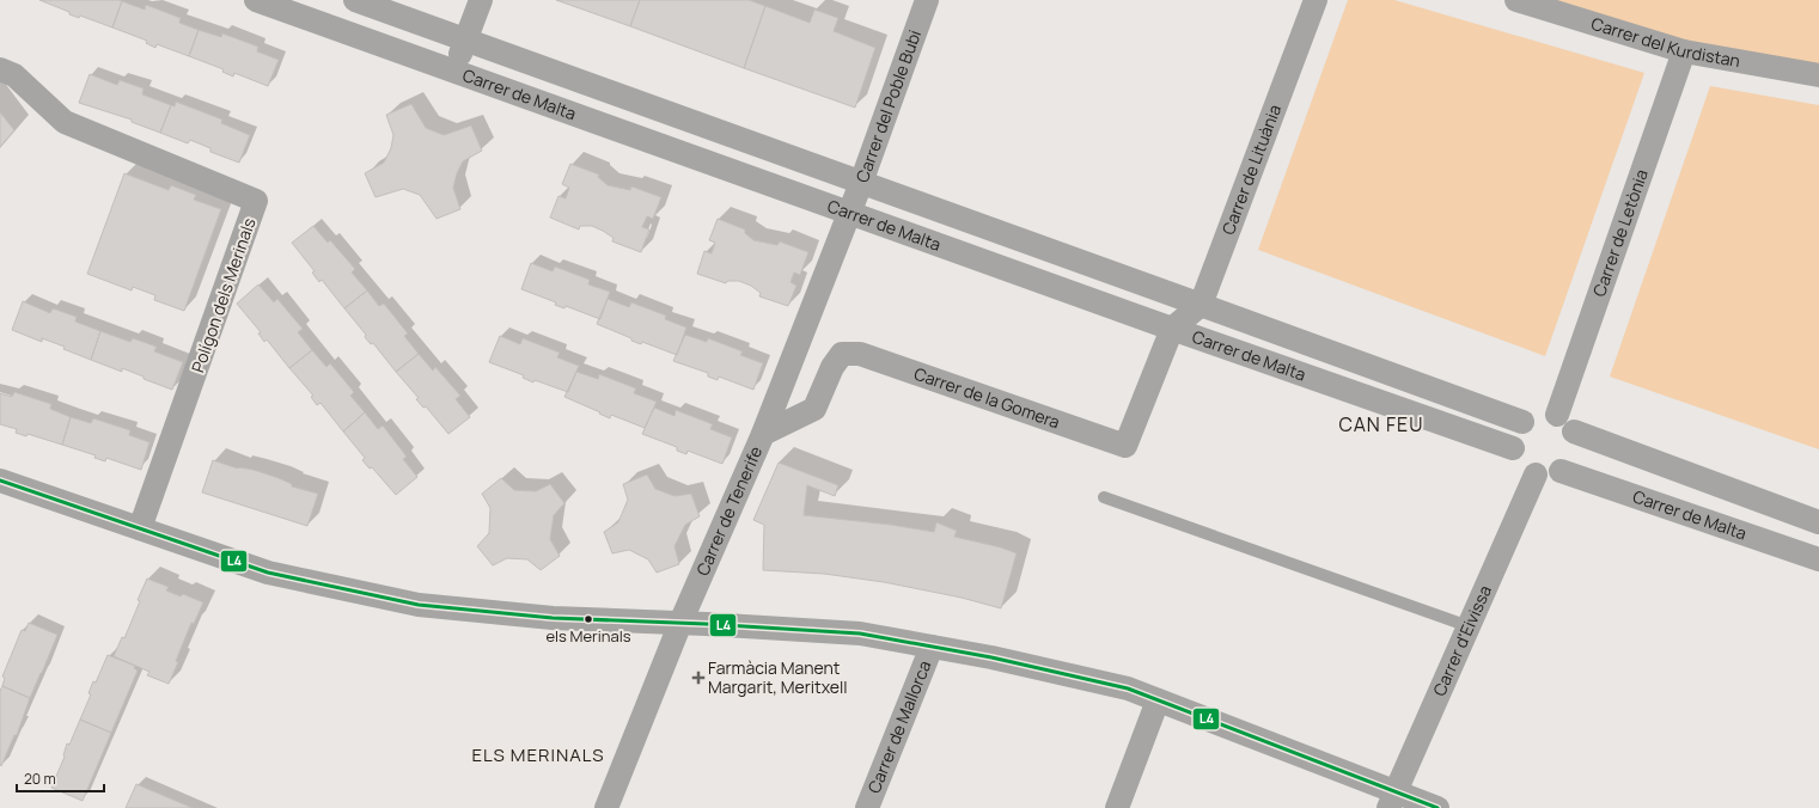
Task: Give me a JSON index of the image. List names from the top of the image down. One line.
{"streets":{"street":["Carrer del Kurdistan","Carrer de Malta","Carrer del Poble Bubi","Carrer de Lituània","Carrer de Letònia","Polígon dels Merinals","Carrer de la Gomera","Carrer de Tenerife","Carrer d'Eivissa","Carrer de Mallorca"]},"crossings":[["Carrer del Kurdistan","Carrer de Letònia"],["Carrer de Malta","Carrer del Poble Bubi"],["Carrer de Malta","Carrer de Lituània"],["Carrer de Malta","Carrer de Letònia"],["Carrer de Malta","Carrer de la Gomera"],["Carrer de Malta","Carrer de Tenerife"],["Carrer de Malta","Carrer d'Eivissa"],["Carrer del Poble Bubi","Carrer de Tenerife"],["Carrer de Lituània","Carrer de la Gomera"],["Carrer de Letònia","Carrer d'Eivissa"],["Carrer de la Gomera","Carrer de Tenerife"]],"districts":["CAN FEU","ELS MERINALS"],"places":{"other":["els Merinals"],"health":["Farmàcia Manent Margarit, Meritxell"]},"lines":["transit line L4"],"scale_bar":"20 m"}
